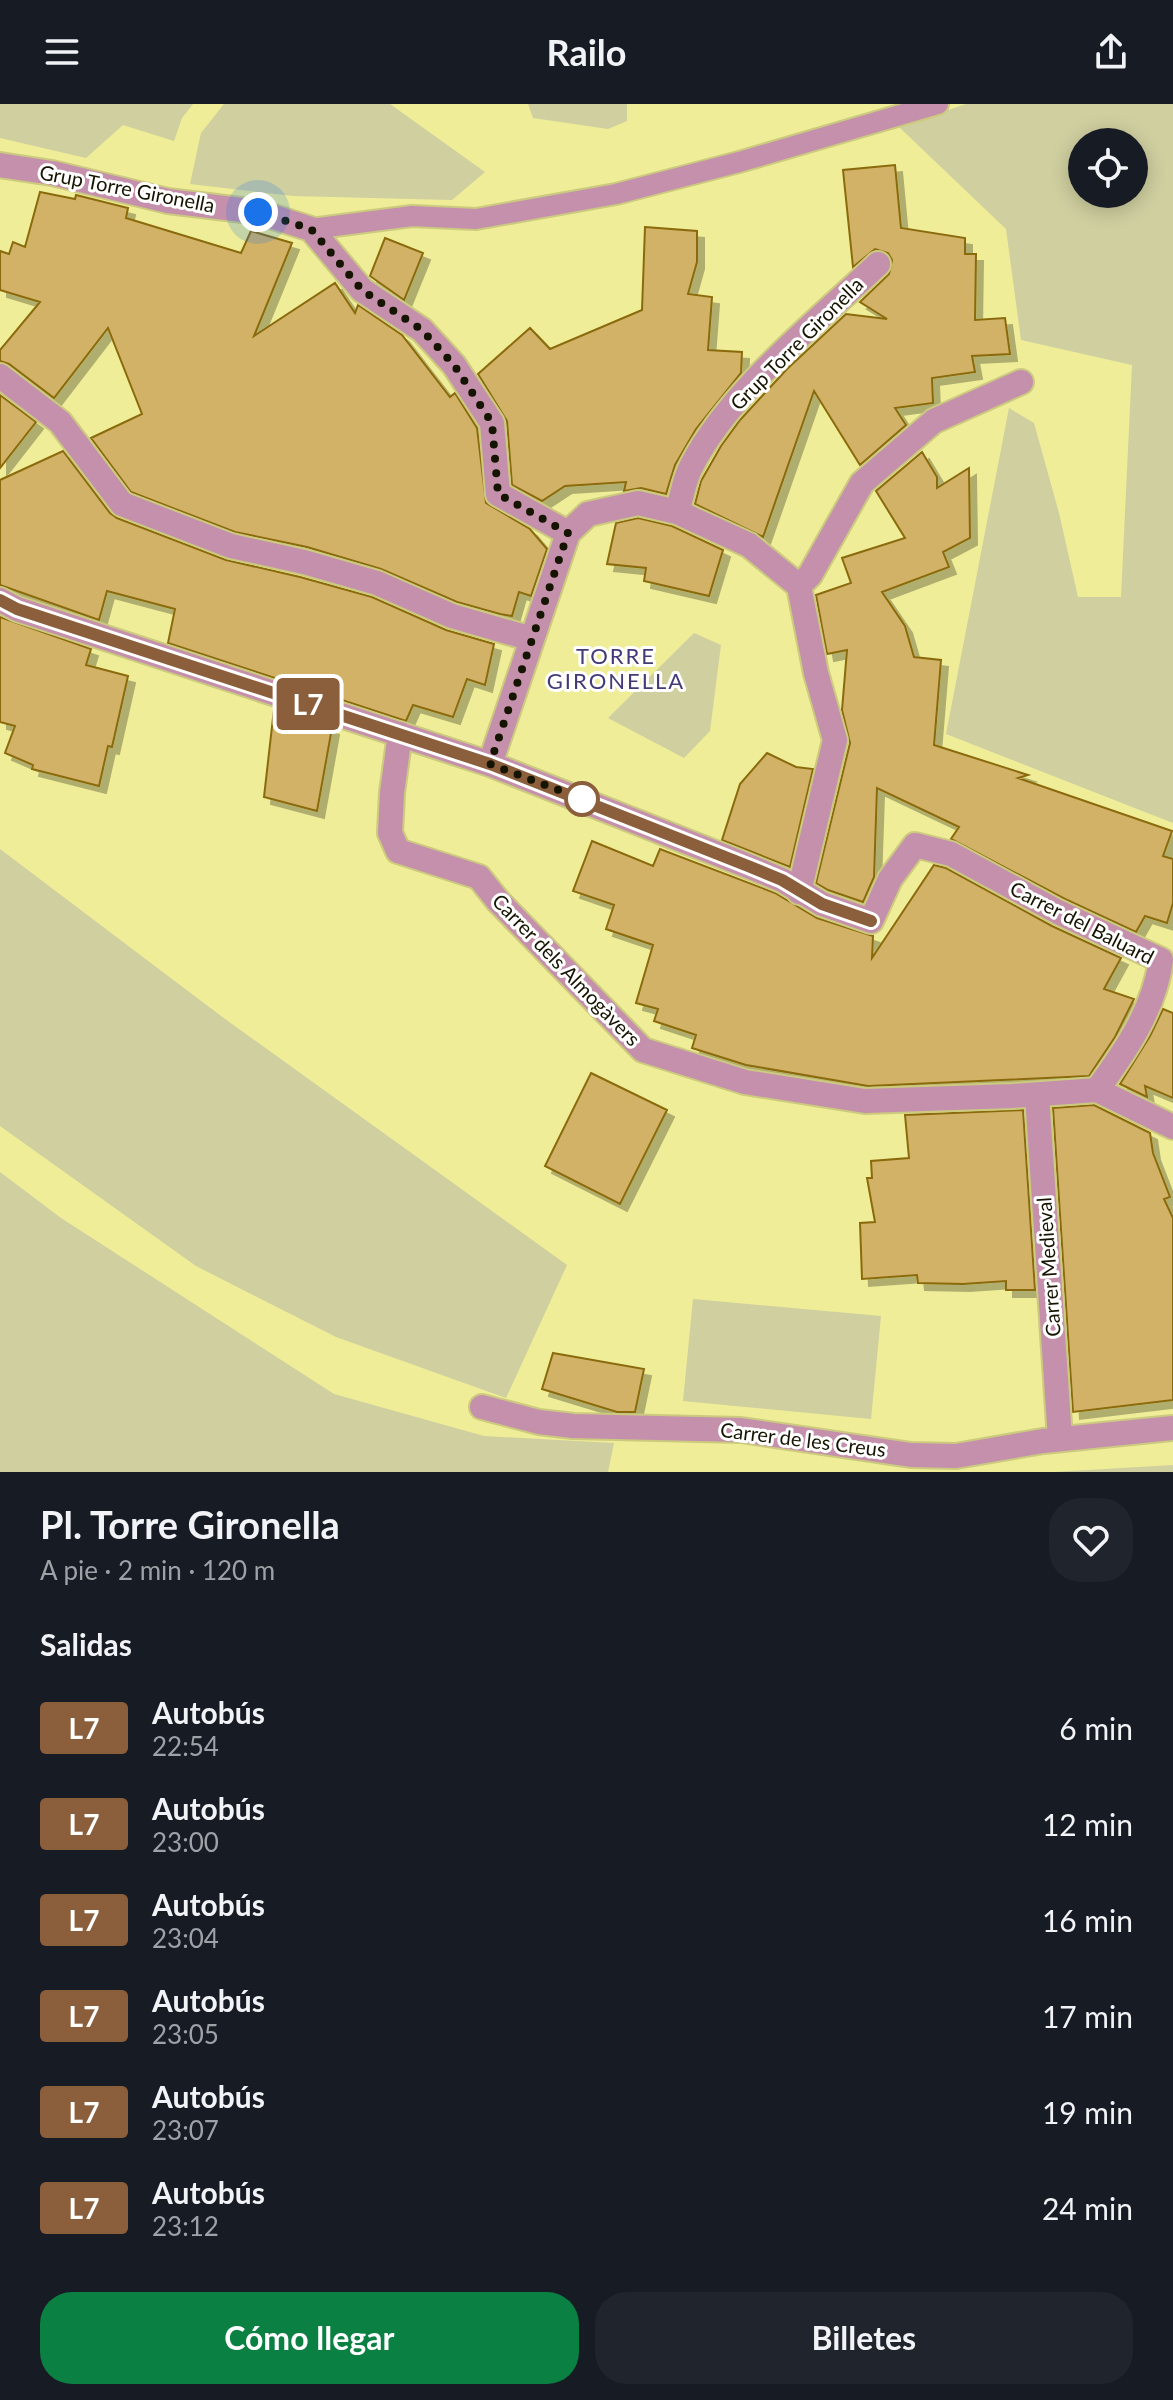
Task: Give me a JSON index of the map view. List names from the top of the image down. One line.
{"streets":{"street":["Grup Torre Gironella","Carrer del Baluard","Carrer dels Almogàvers","Carrer Medieval","Carrer de les Creus"]},"crossings":[["Carrer del Baluard","Carrer dels Almogàvers"],["Carrer dels Almogàvers","Carrer Medieval"],["Carrer Medieval","Carrer de les Creus"]],"districts":["TORRE GIRONELLA"],"lines":["bus line L7"],"page":{"header":"Railo","on_map":"L7","heading":[["Pl. Torre Gironella","A pie · 2 min · 120 m"],"Salidas"],"list":[{"mark":"L7","name":"Autobús","note":"22:54","value":"6 min"},{"mark":"L7","name":"Autobús","note":"23:00","value":"12 min"},{"mark":"L7","name":"Autobús","note":"23:04","value":"16 min"},{"mark":"L7","name":"Autobús","note":"23:05","value":"17 min"},{"mark":"L7","name":"Autobús","note":"23:07","value":"19 min"},{"mark":"L7","name":"Autobús","note":"23:12","value":"24 min"}],"buttons":["Cómo llegar","Billetes"]}}
